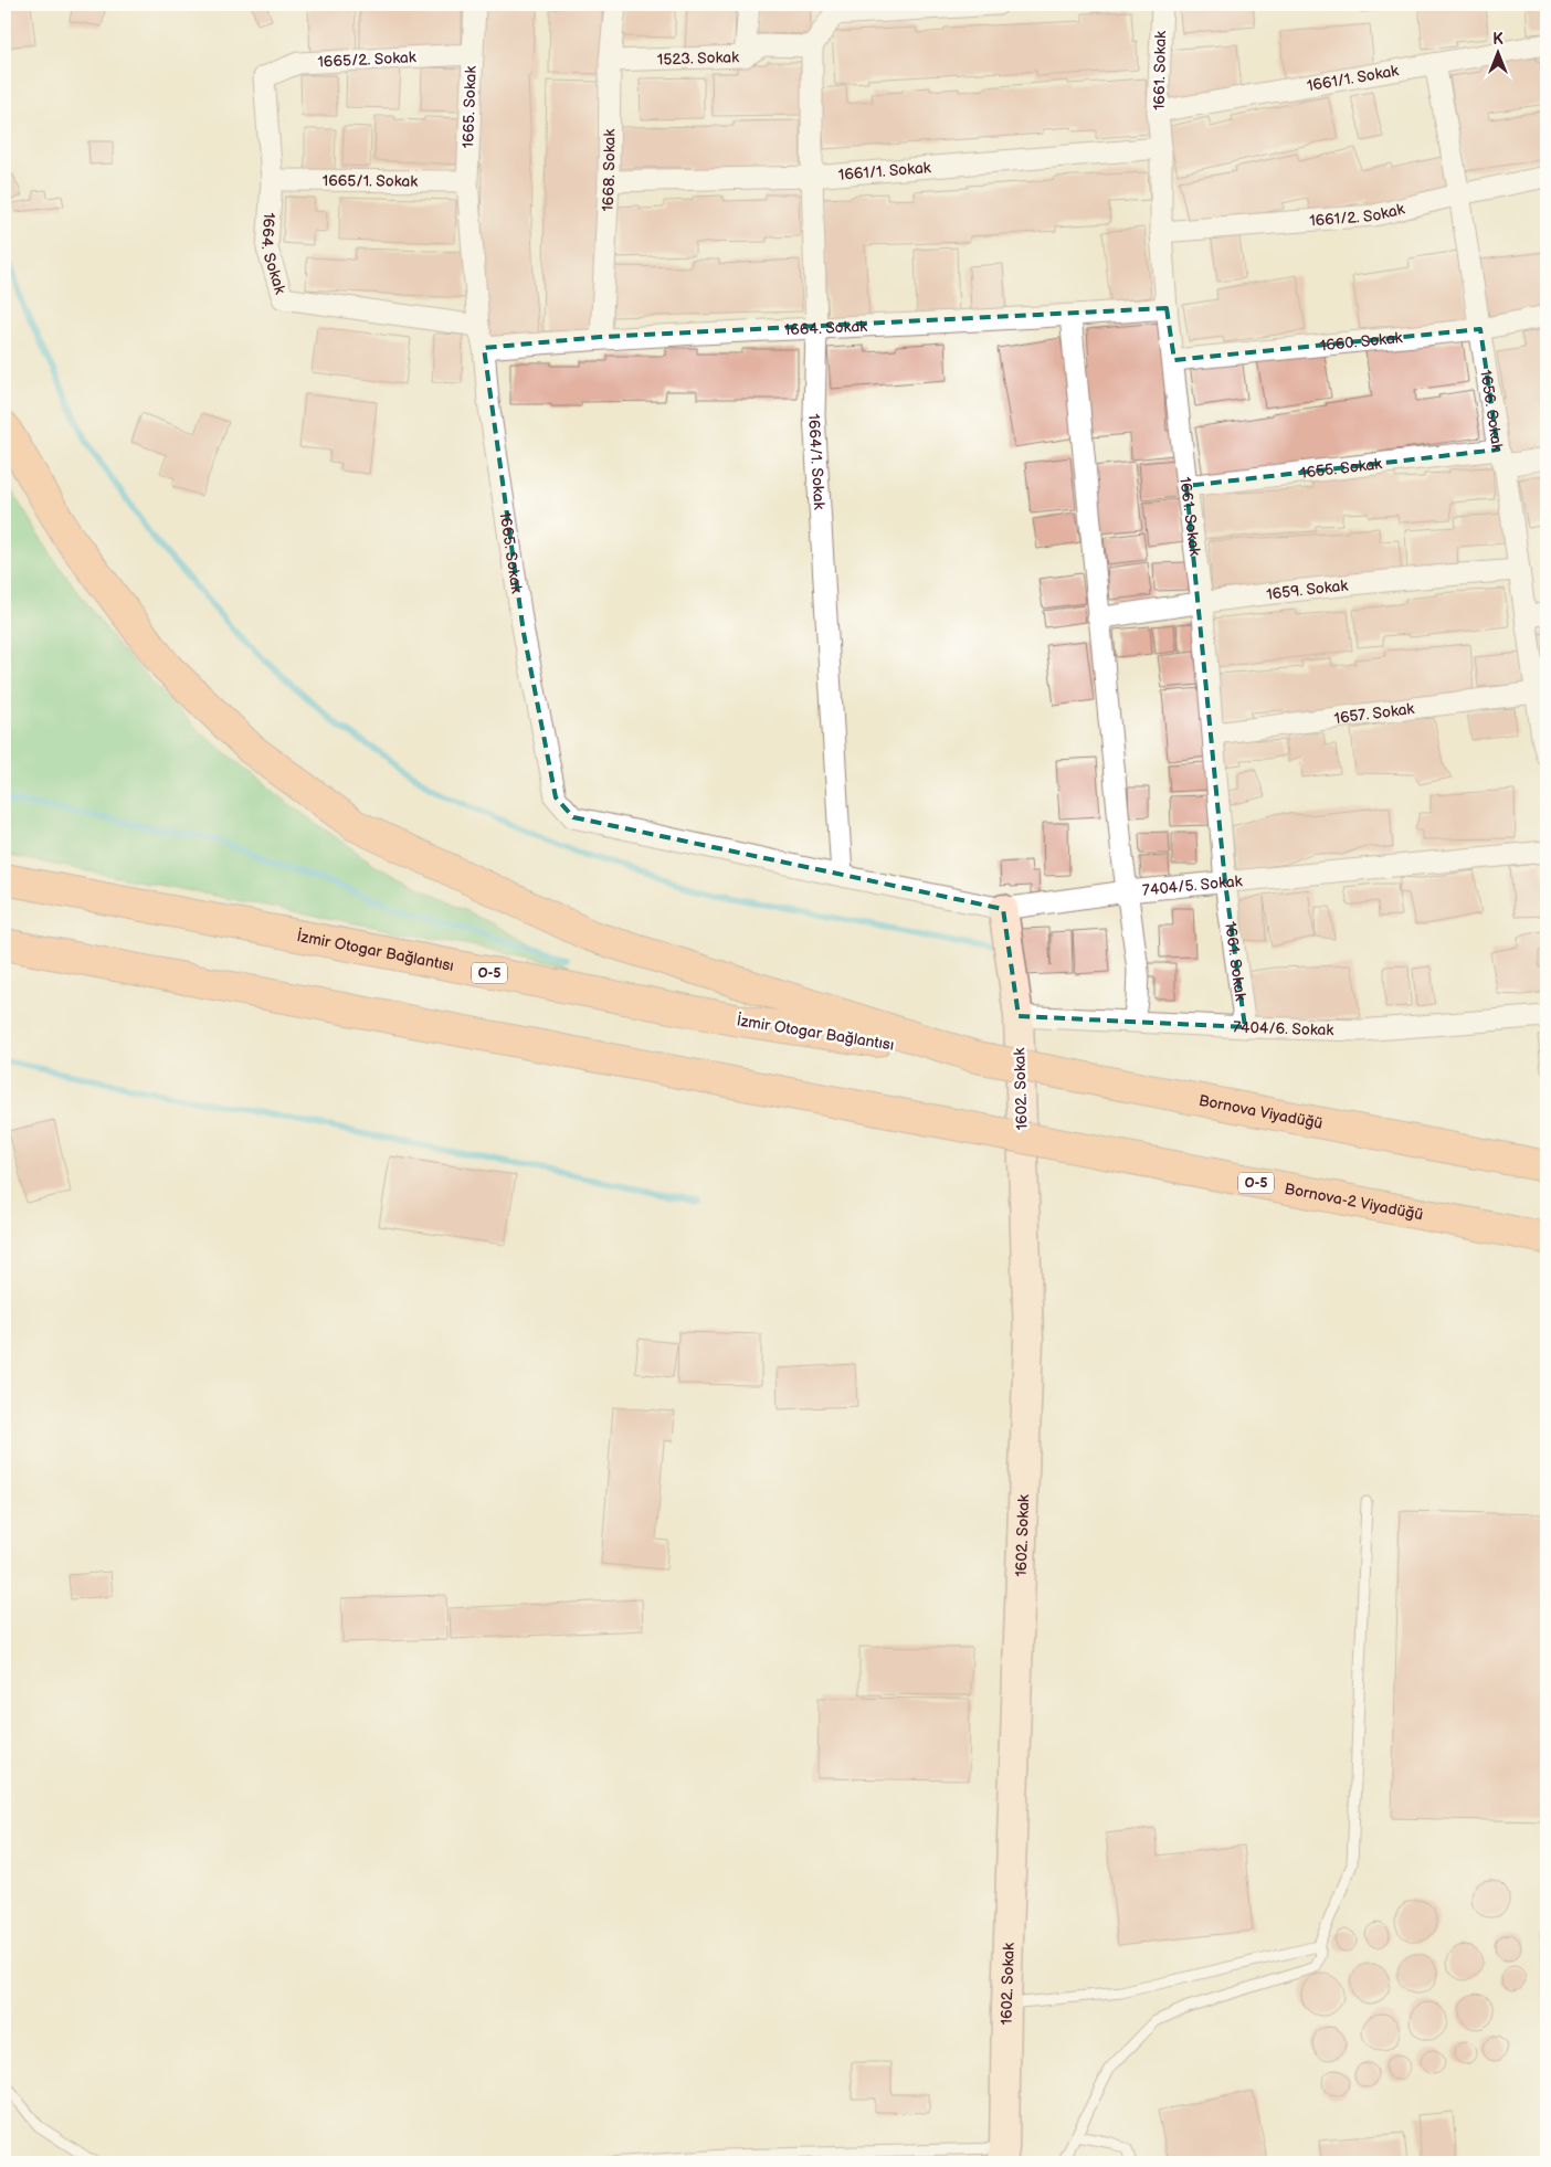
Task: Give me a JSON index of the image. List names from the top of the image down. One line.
{"streets":{"highway":["İzmir Otogar Bağlantısı","O-5","Bornova Viyadüğü","Bornova-2 Viyadüğü"],"street":["1523. Sokak","1665/2. Sokak","1661. Sokak","1661/1. Sokak","1665. Sokak","1668. Sokak","1665/1. Sokak","1661/2. Sokak","1664. Sokak","1660. Sokak","1656. Sokak","1664/1. Sokak","1655. Sokak","1659. Sokak","1657. Sokak","7404/5. Sokak","7404/6. Sokak","1602. Sokak"]},"crossings":[["1523. Sokak","1668. Sokak"],["1523. Sokak","1664/1. Sokak"],["1665/2. Sokak","1665. Sokak"],["1665/2. Sokak","1664. Sokak"],["1661. Sokak","1661/1. Sokak"],["1661. Sokak","1661/2. Sokak"],["1661. Sokak","1664. Sokak"],["1661. Sokak","1660. Sokak"],["1661. Sokak","1655. Sokak"],["1661. Sokak","1659. Sokak"],["1661. Sokak","1657. Sokak"],["1661. Sokak","7404/5. Sokak"],["1661. Sokak","7404/6. Sokak"],["1661/1. Sokak","1668. Sokak"],["1661/1. Sokak","1656. Sokak"],["1661/1. Sokak","1664/1. Sokak"],["1665. Sokak","1665/1. Sokak"],["1665. Sokak","1664. Sokak"],["1665. Sokak","1664/1. Sokak"],["1665. Sokak","7404/5. Sokak"],["1668. Sokak","1664. Sokak"],["1665/1. Sokak","1664. Sokak"],["1661/2. Sokak","1656. Sokak"],["1664. Sokak","1664/1. Sokak"],["1660. Sokak","1656. Sokak"],["1656. Sokak","1655. Sokak"],["1656. Sokak","1659. Sokak"],["1656. Sokak","1657. Sokak"],["1664/1. Sokak","7404/5. Sokak"],["7404/5. Sokak","1602. Sokak"],["İzmir Otogar Bağlantısı","Bornova Viyadüğü"],["7404/6. Sokak","1602. Sokak"]],"north":"top"}
